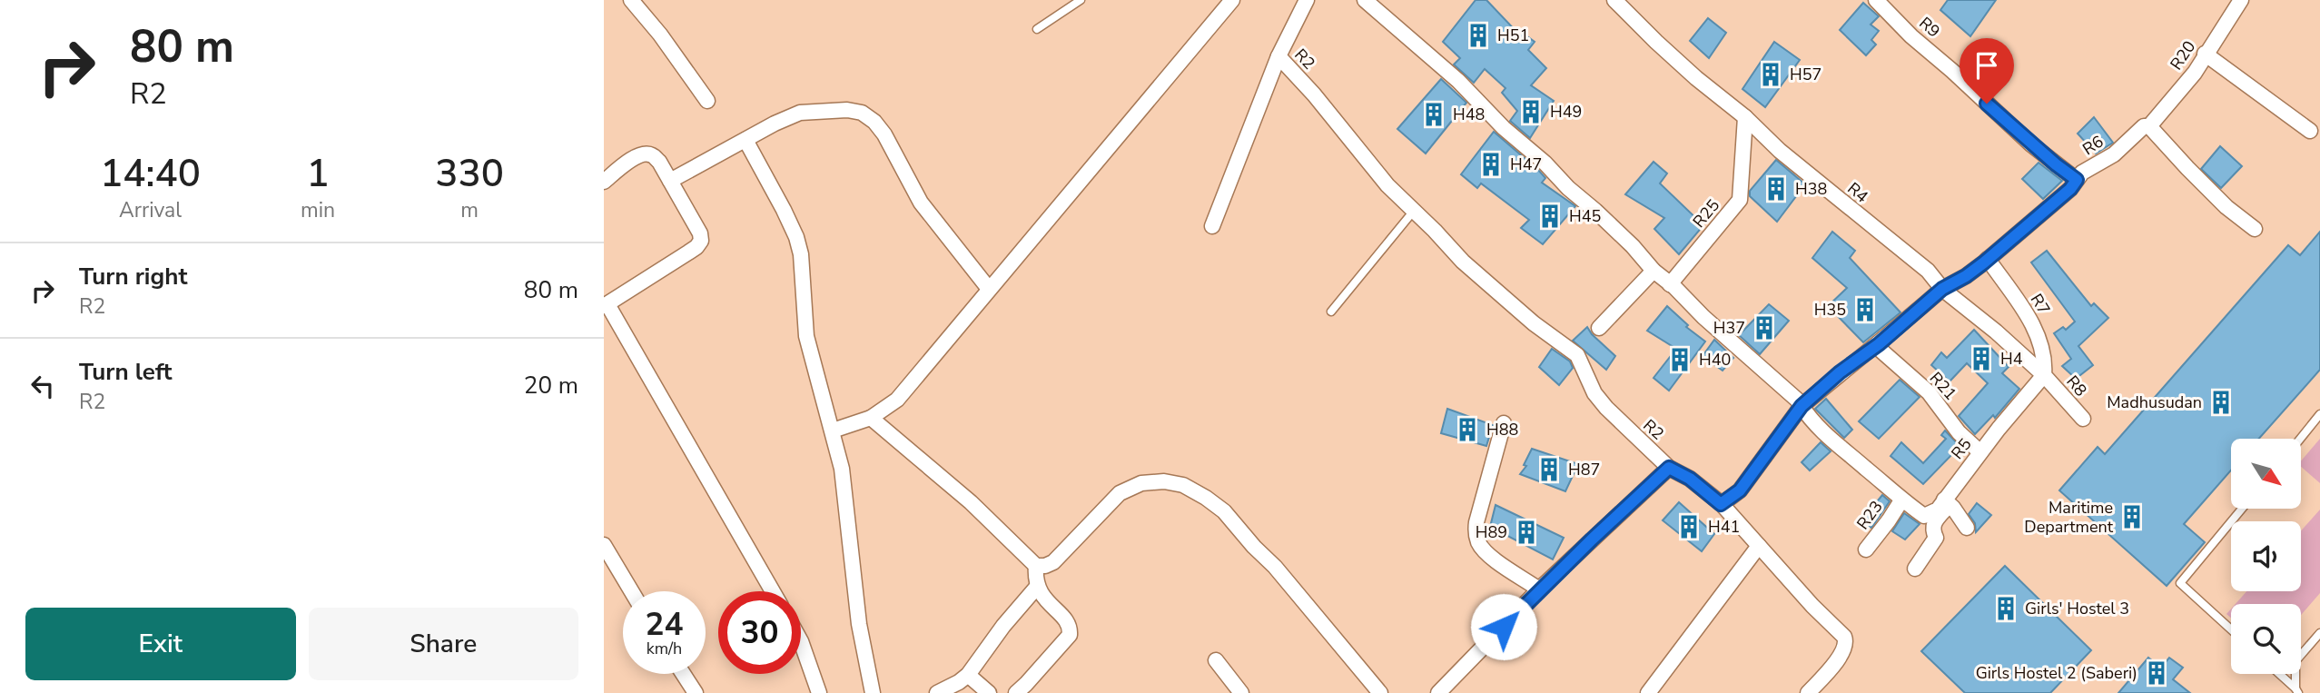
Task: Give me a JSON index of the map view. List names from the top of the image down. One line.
{"streets":{"street":["R9","R20","R2","R6","R4","R25","R7","R21","R8","R5","R23"]},"crossings":[["R9","R6"],["R20","R6"],["R6","R4"],["R6","R7"],["R4","R25"],["R7","R8"],["R7","R5"],["R21","R5"],["R8","R5"]],"places":{"building":["H51","H57","H49","H48","H47","H38","H45","H35","H37","H4","H40","Madhusudan","H88","H87","Maritime Department","H41","H89","Girls' Hostel 3","Girls Hostel 2 (Saberi)"]},"north":"bottom right","page":{"turn":["80 m","R2"],"eta":["14:40","Arrival","1","min","330","m"],"list":[{"name":"Turn right","note":"R2","value":"80 m"},{"name":"Turn left","note":"R2","value":"20 m"}],"speed":"24 km/h","limit":"30","buttons":["Exit","Share"]}}
